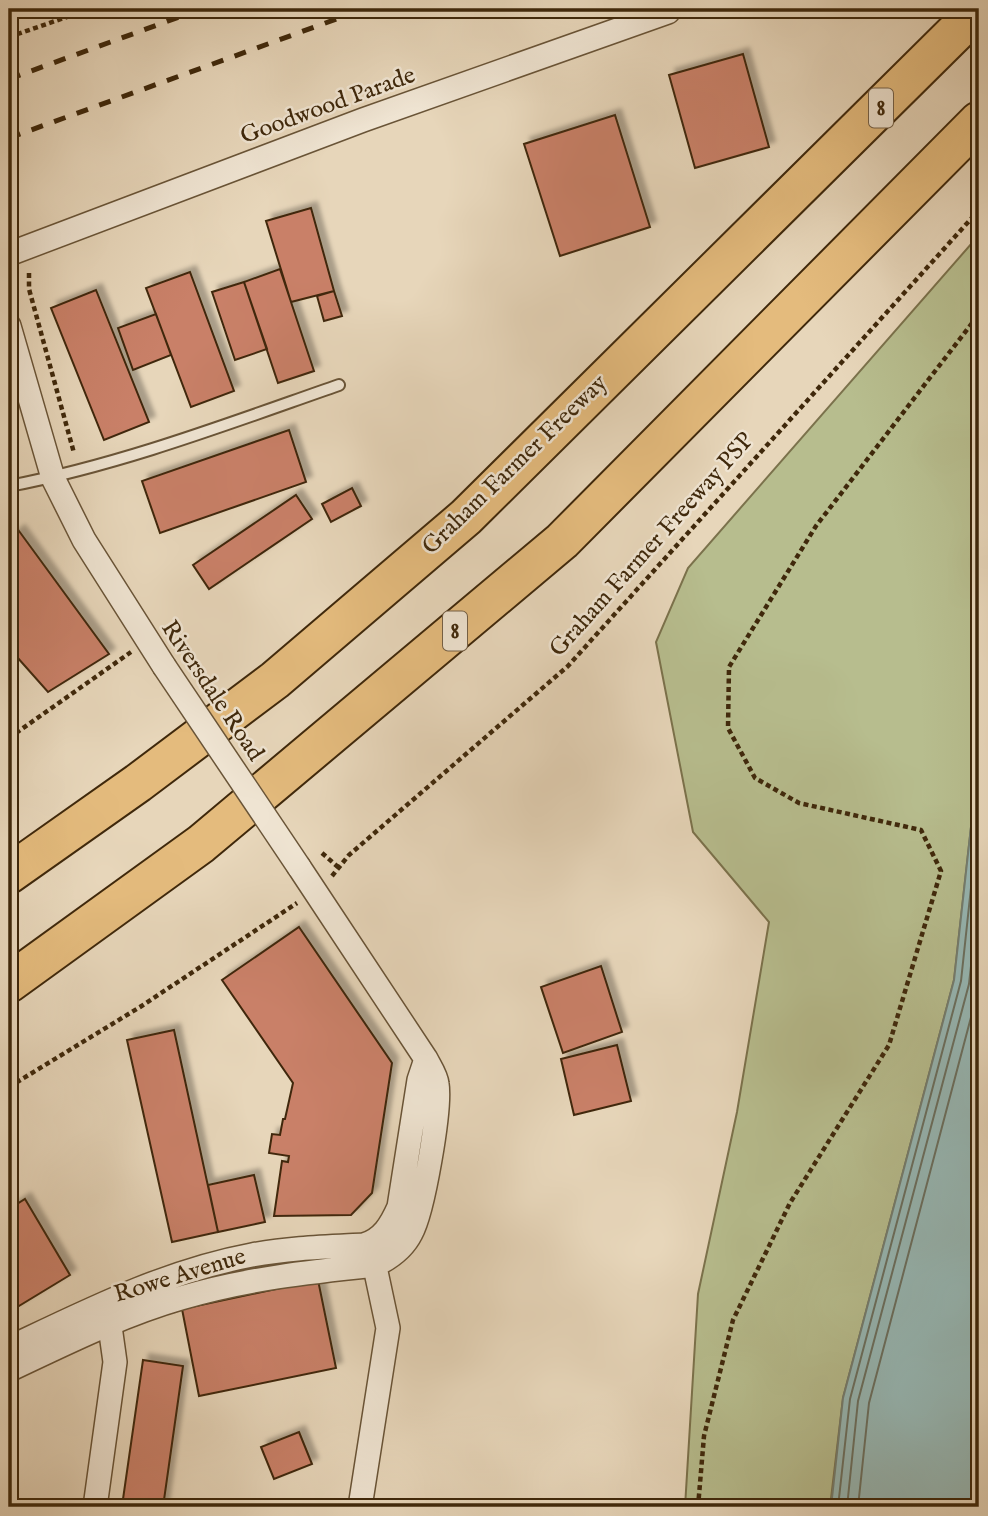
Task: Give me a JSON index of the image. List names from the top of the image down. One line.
{"streets":{"highway":["8","Graham Farmer Freeway"],"street":["Goodwood Parade","Riversdale Road","Rowe Avenue"],"path":["Graham Farmer Freeway PSP"]},"crossings":[["Riversdale Road","Rowe Avenue"]]}
